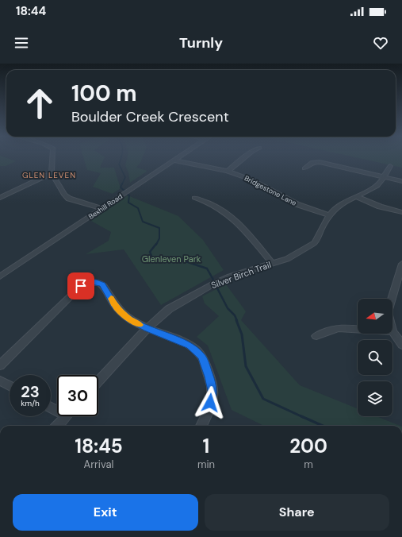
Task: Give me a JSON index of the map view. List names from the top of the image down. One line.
{"streets":{"street":["Bridgestone Lane","Bexhill Road","Silver Birch Trail"]},"crossings":[["Bridgestone Lane","Bexhill Road"],["Bridgestone Lane","Silver Birch Trail"]],"districts":["GLEN LEVEN"],"parks":["Glenleven Park"],"north":"left","page":{"status":"18:44","header":"Turnly","turn":["100 m","Boulder Creek Crescent"],"speed":"23 km/h","limit":"30","eta":["18:45","Arrival","1","min","200","m"],"buttons":["Exit","Share"]}}
